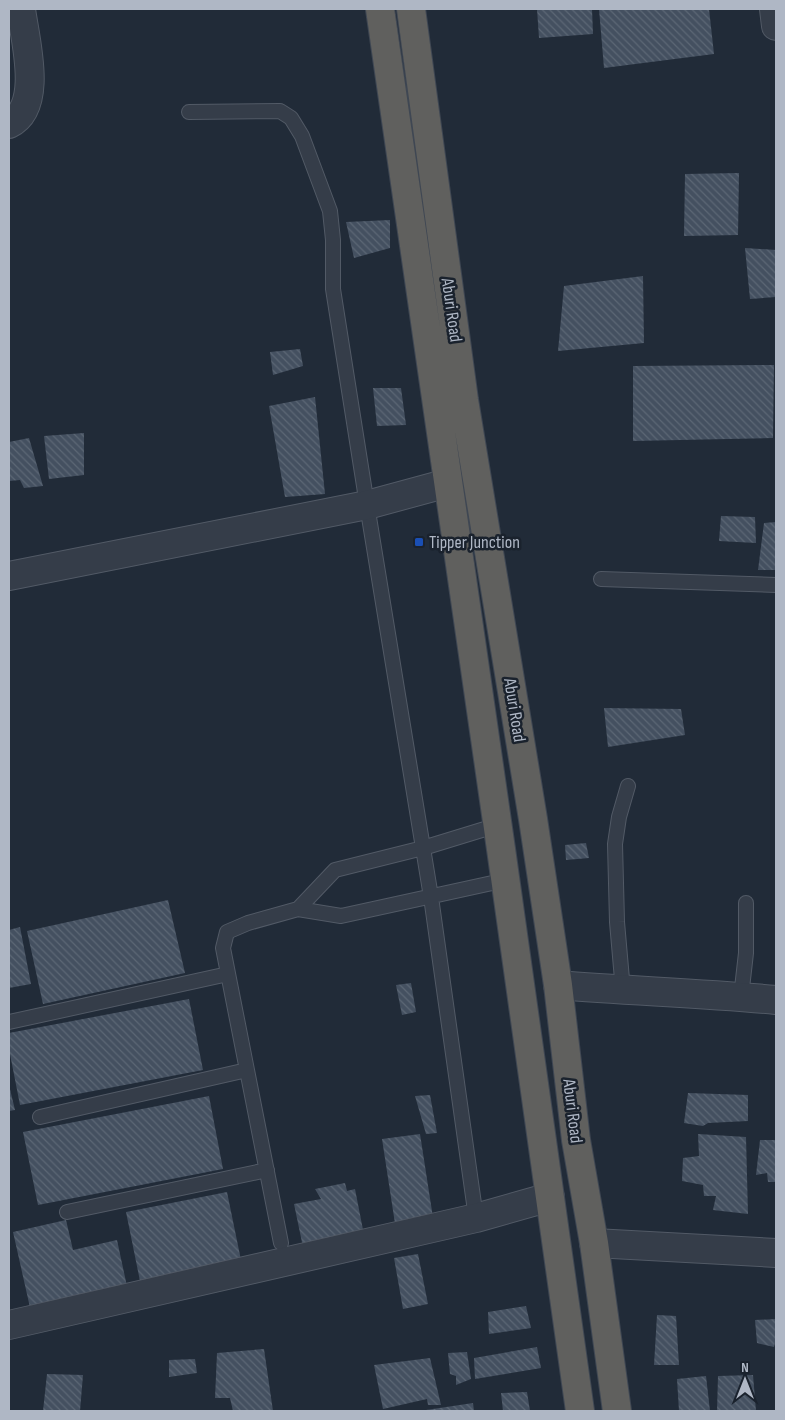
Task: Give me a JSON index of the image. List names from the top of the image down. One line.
{"streets":{"highway":["Aburi Road"]},"places":{"transit":["Tipper Junction"]},"north":"top"}
